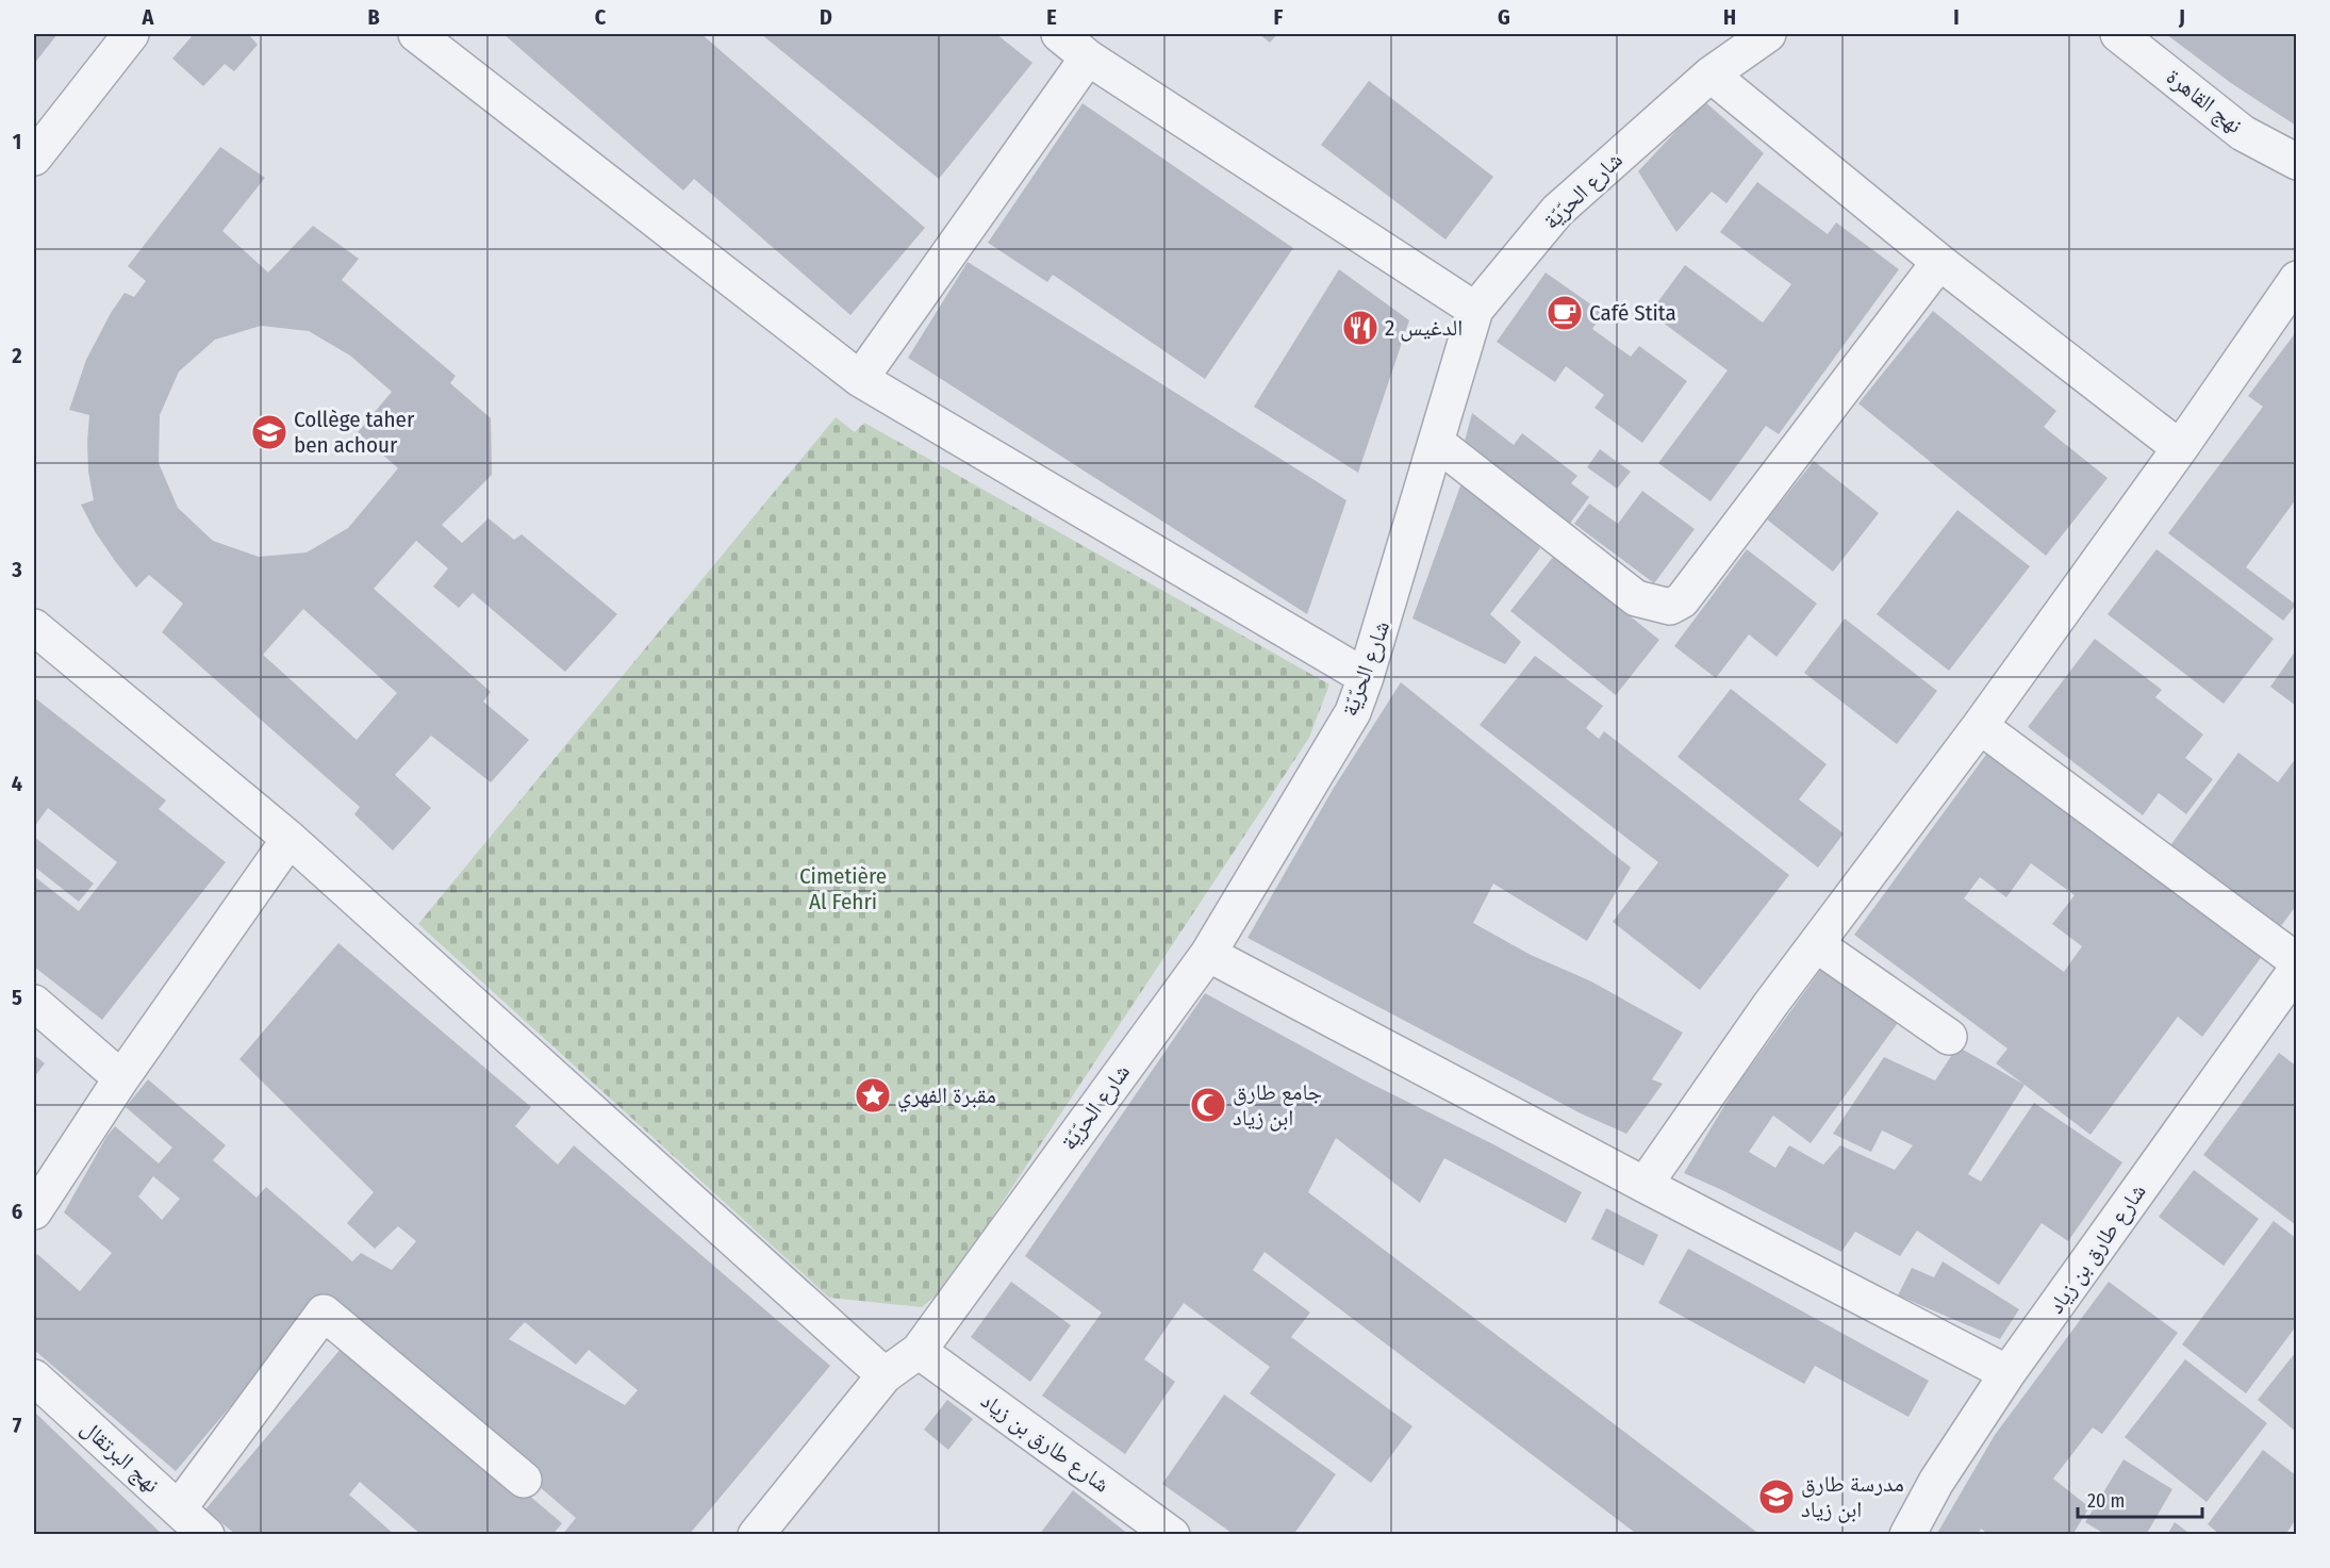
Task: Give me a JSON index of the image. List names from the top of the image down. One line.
{"streets":{"street":["نهج القاهرة","شارع الحرّيّة","شارع طارق بن زياد","نهج البرتقال"]},"crossings":[["شارع الحرّيّة","شارع طارق بن زياد"]],"parks":["Cimetière Al Fehri"],"places":{"cafe":["Café Stita"],"restaurant":["الدغيس 2"],"school or university":["Collège taher ben achour","مدرسة طارق ابن زياد"],"place":["مقبرة الفهري"],"mosque":["جامع طارق ابن زياد"]},"scale_bar":"20 m","grid":{"columns":["A","B","C","D","E","F","G","H","I","J"],"rows":["1","2","3","4","5","6","7"]}}
